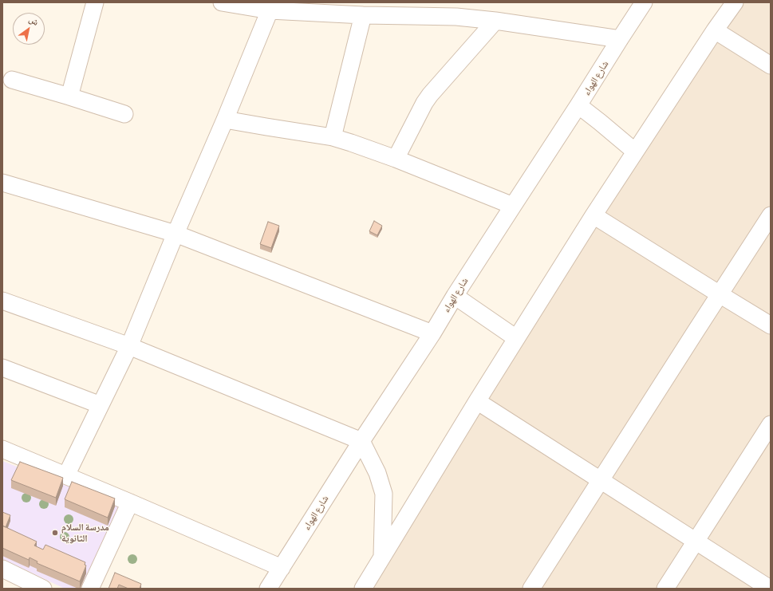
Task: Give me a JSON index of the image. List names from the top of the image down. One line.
{"streets":{"street":["شارع الهواء"]},"places":["مدرسة السلام الثانوية"],"north":"top right"}
